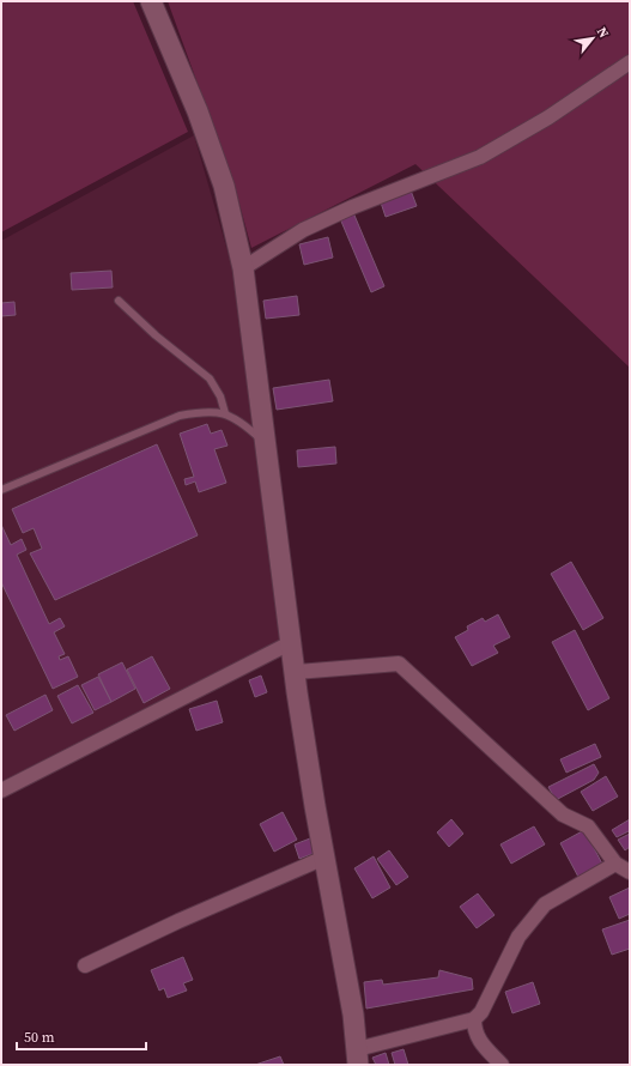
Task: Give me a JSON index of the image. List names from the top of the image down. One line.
{"scale_bar":"50 m","north":"top right"}
